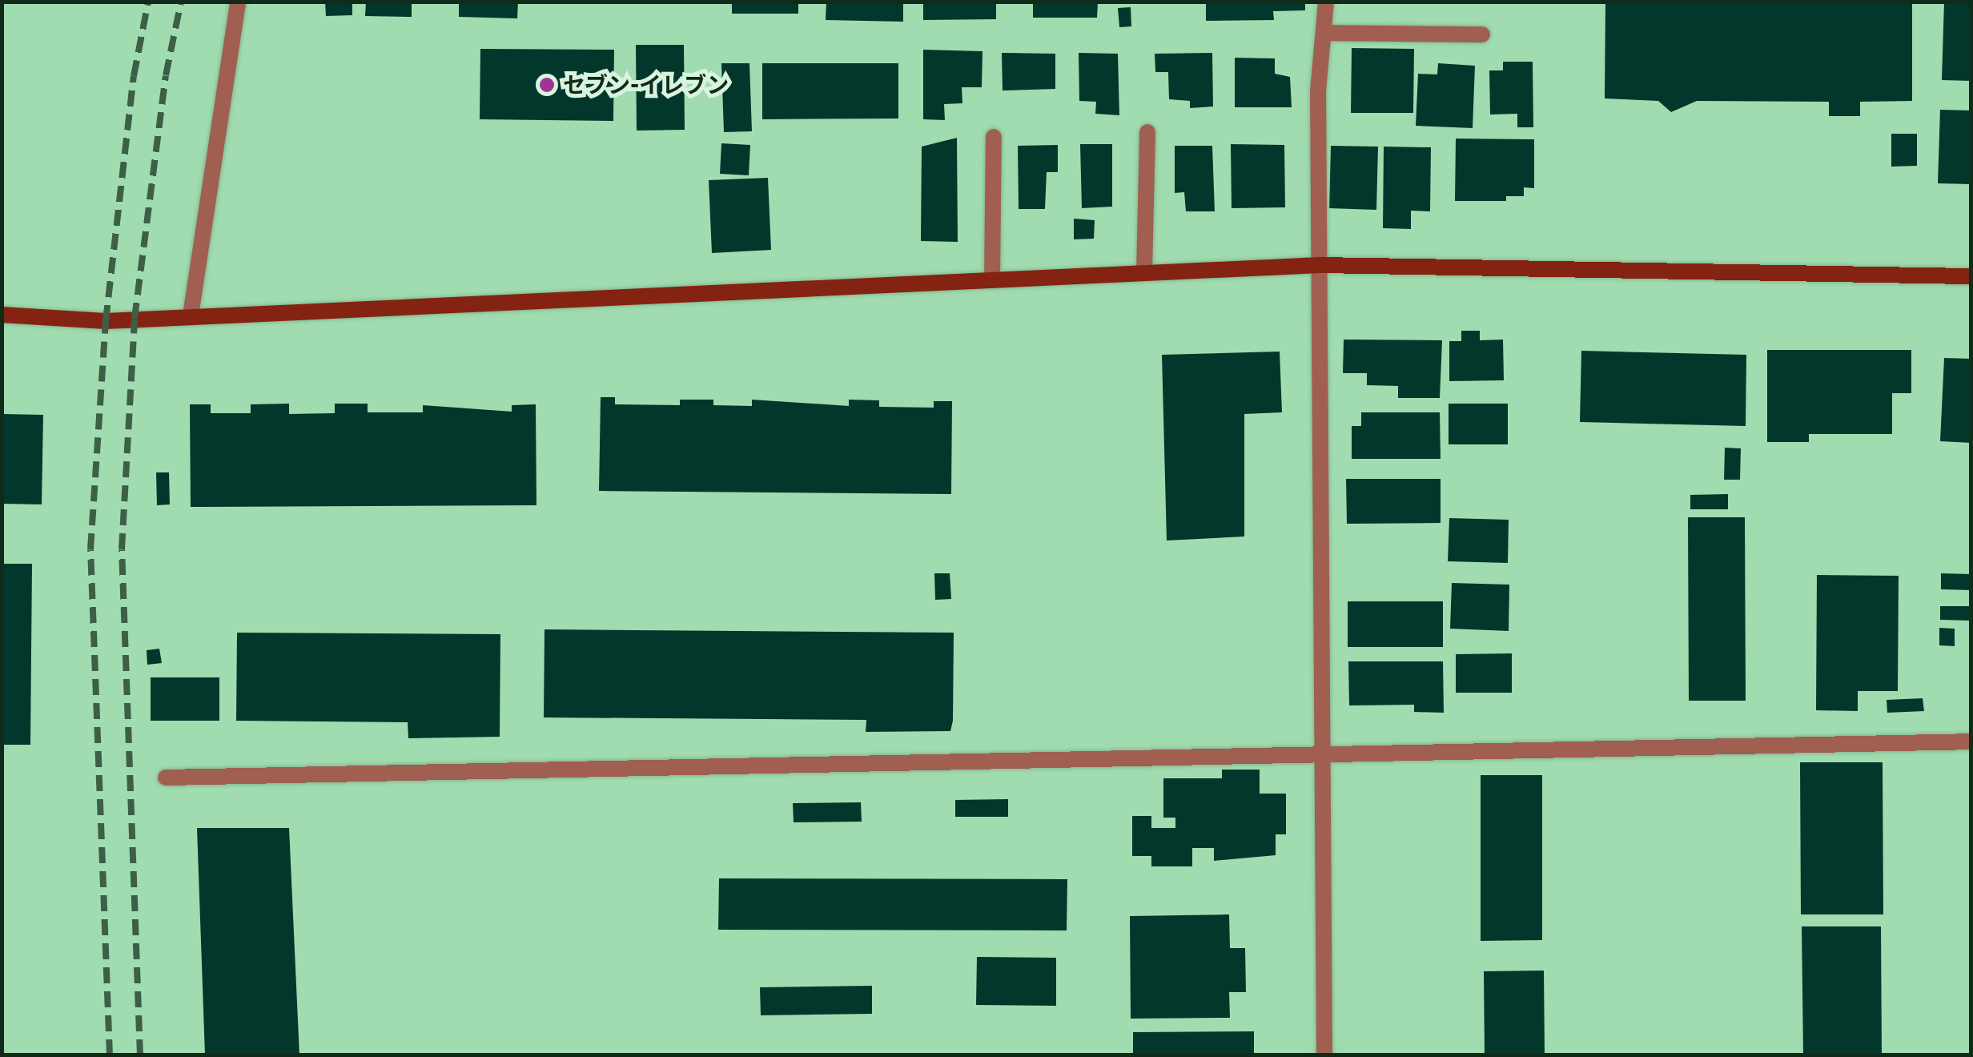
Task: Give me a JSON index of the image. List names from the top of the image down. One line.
{"places":["セブン-イレブン"]}
